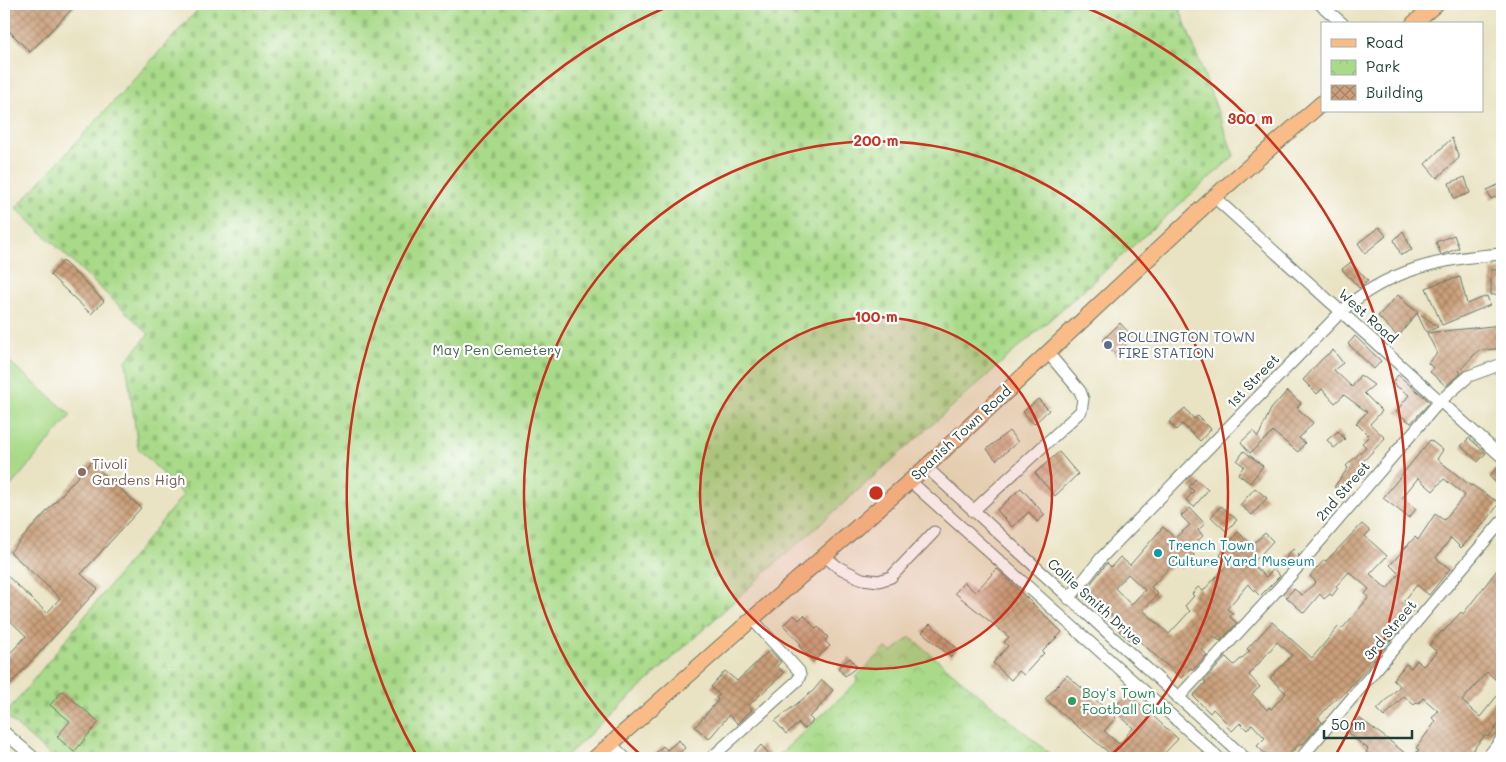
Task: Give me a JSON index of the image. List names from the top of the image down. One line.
{"streets":{"main road":["Spanish Town Road"],"street":["West Road","1st Street","2nd Street","Collie Smith Drive","3rd Street"]},"crossings":[["West Road","1st Street"],["West Road","Spanish Town Road"],["West Road","2nd Street"],["1st Street","Collie Smith Drive"],["Spanish Town Road","Collie Smith Drive"],["2nd Street","Collie Smith Drive"]],"parks":["May Pen Cemetery"],"places":["ROLLINGTON TOWN FIRE STATION","Tivoli Gardens High","Trench Town Culture Yard Museum","Boy's Town Football Club"],"legend":["Road","Park","Building"],"scale_bar":"50 m","rings":["300 m","200 m","100 m"]}
